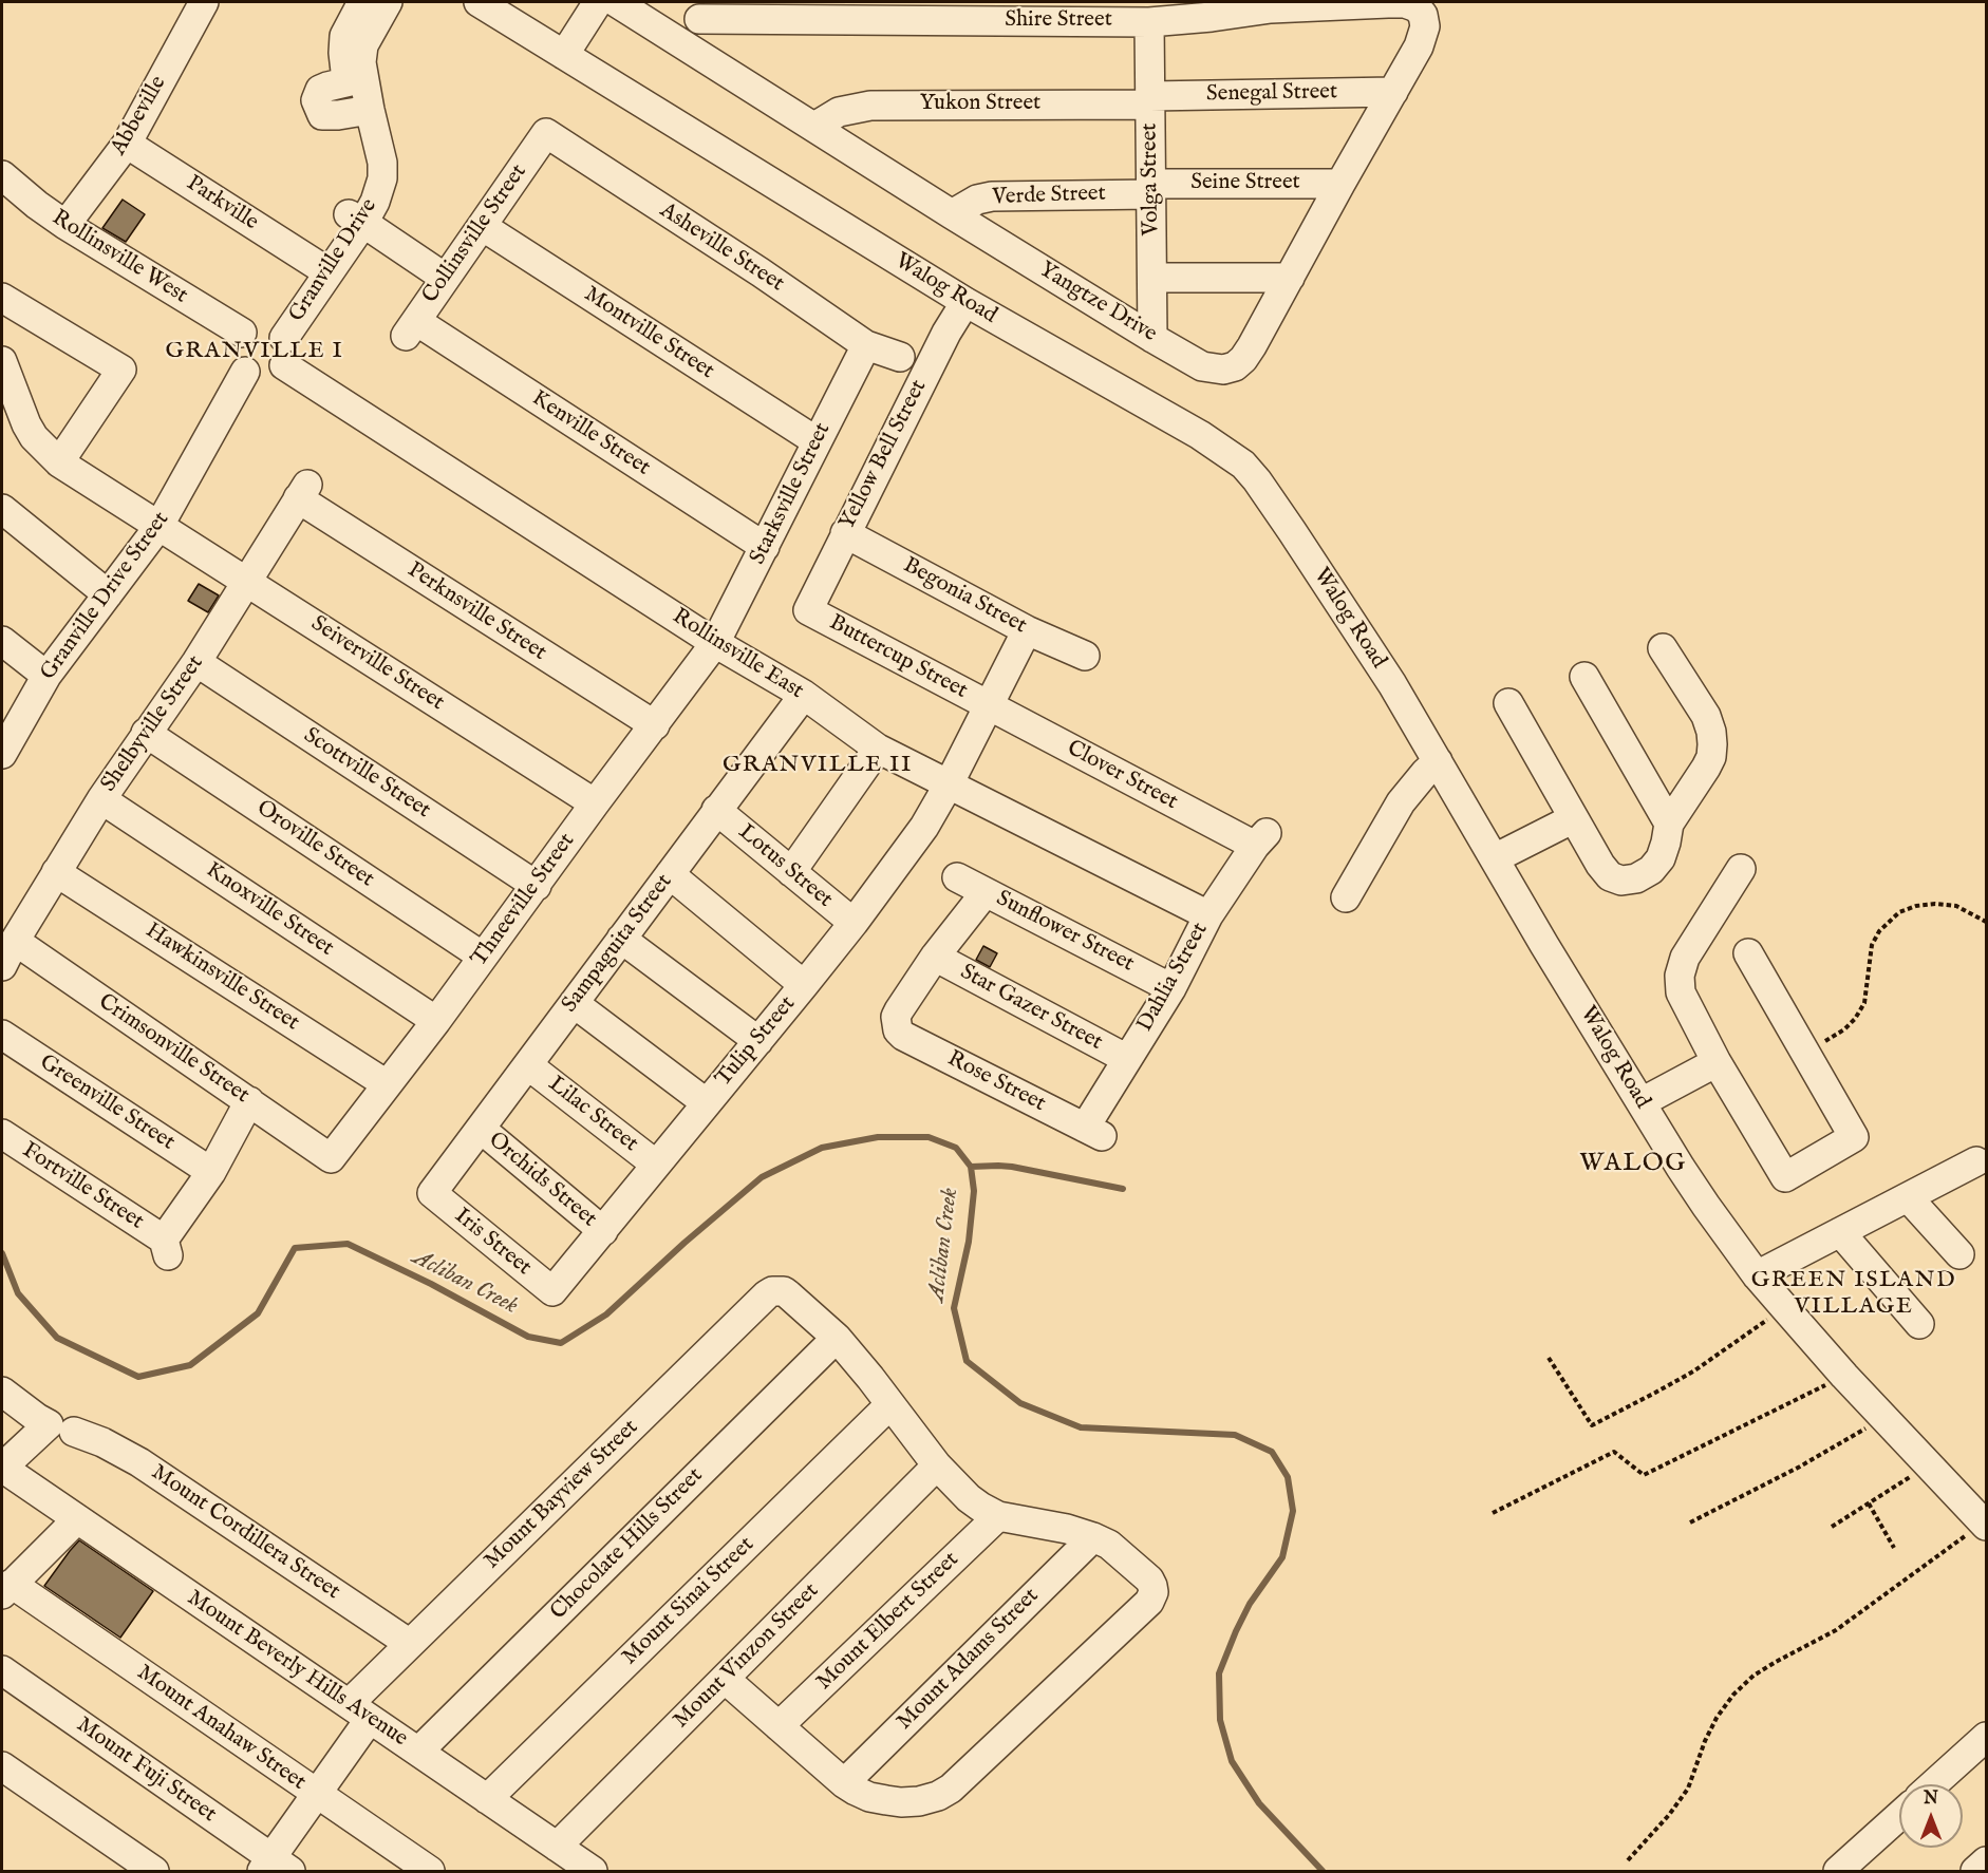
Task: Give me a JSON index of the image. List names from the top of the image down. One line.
{"streets":{"street":["Shire Street","Senegal Street","Yukon Street","Abbeville","Volga Street","Seine Street","Verde Street","Parkville","Collinsville Street","Asheville Street","Rollinsville West","Granville Drive","Walog Road","Yangtze Drive","Montville Street","Kenville Street","Yellow Bell Street","Starksville Street","Granville Drive Street","Begonia Street","Perknsville Street","Rollinsville East","Buttercup Street","Seiverville Street","Shelbyville Street","Scottville Street","Clover Street","Oroville Street","Lotus Street","Thneeville Street","Knoxville Street","Sunflower Street","Sampaguita Street","Hawkinsville Street","Dahlia Street","Star Gazer Street","Tulip Street","Crimsonville Street","Rose Street","Greenville Street","Lilac Street","Orchids Street","Fortville Street","Iris Street","Mount Bayview Street","Mount Cordillera Street","Chocolate Hills Street","Mount Sinai Street","Mount Elbert Street","Mount Vinzon Street","Mount Adams Street","Mount Beverly Hills Avenue","Mount Anahaw Street","Mount Fuji Street"]},"crossings":[["Shire Street","Volga Street"],["Shire Street","Yangtze Drive"],["Senegal Street","Yukon Street"],["Senegal Street","Volga Street"],["Senegal Street","Yangtze Drive"],["Yukon Street","Volga Street"],["Yukon Street","Yangtze Drive"],["Abbeville","Parkville"],["Abbeville","Rollinsville West"],["Volga Street","Seine Street"],["Volga Street","Verde Street"],["Volga Street","Yangtze Drive"],["Seine Street","Verde Street"],["Seine Street","Yangtze Drive"],["Verde Street","Yangtze Drive"],["Parkville","Granville Drive"],["Collinsville Street","Asheville Street"],["Collinsville Street","Montville Street"],["Collinsville Street","Kenville Street"],["Asheville Street","Starksville Street"],["Rollinsville West","Granville Drive"],["Rollinsville West","Granville Drive Street"],["Rollinsville West","Rollinsville East"],["Granville Drive","Granville Drive Street"],["Granville Drive","Rollinsville East"],["Walog Road","Yellow Bell Street"],["Montville Street","Starksville Street"],["Kenville Street","Starksville Street"],["Yellow Bell Street","Begonia Street"],["Yellow Bell Street","Buttercup Street"],["Starksville Street","Rollinsville East"],["Starksville Street","Thneeville Street"],["Granville Drive Street","Rollinsville East"],["Granville Drive Street","Seiverville Street"],["Begonia Street","Tulip Street"],["Perknsville Street","Shelbyville Street"],["Perknsville Street","Thneeville Street"],["Rollinsville East","Thneeville Street"],["Rollinsville East","Sampaguita Street"],["Rollinsville East","Dahlia Street"],["Rollinsville East","Tulip Street"],["Buttercup Street","Clover Street"],["Buttercup Street","Tulip Street"],["Seiverville Street","Shelbyville Street"],["Seiverville Street","Thneeville Street"],["Shelbyville Street","Scottville Street"],["Shelbyville Street","Oroville Street"],["Shelbyville Street","Knoxville Street"],["Shelbyville Street","Hawkinsville Street"],["Shelbyville Street","Crimsonville Street"],["Scottville Street","Thneeville Street"],["Clover Street","Dahlia Street"],["Clover Street","Tulip Street"],["Oroville Street","Thneeville Street"],["Lotus Street","Sampaguita Street"],["Lotus Street","Tulip Street"],["Thneeville Street","Knoxville Street"],["Thneeville Street","Hawkinsville Street"],["Thneeville Street","Crimsonville Street"],["Sunflower Street","Dahlia Street"],["Sampaguita Street","Lilac Street"],["Sampaguita Street","Orchids Street"],["Sampaguita Street","Iris Street"],["Dahlia Street","Star Gazer Street"],["Dahlia Street","Rose Street"],["Star Gazer Street","Rose Street"],["Tulip Street","Lilac Street"],["Tulip Street","Orchids Street"],["Tulip Street","Iris Street"],["Greenville Street","Fortville Street"],["Mount Bayview Street","Mount Cordillera Street"],["Mount Bayview Street","Chocolate Hills Street"],["Mount Bayview Street","Mount Beverly Hills Avenue"],["Mount Bayview Street","Mount Anahaw Street"],["Mount Bayview Street","Mount Fuji Street"],["Chocolate Hills Street","Mount Beverly Hills Avenue"],["Mount Sinai Street","Mount Beverly Hills Avenue"],["Mount Vinzon Street","Mount Beverly Hills Avenue"]],"districts":["GRANVILLE I","GRANVILLE II","WALOG","GREEN ISLAND VILLAGE"],"water":["Acliban Creek"],"north":"top"}
